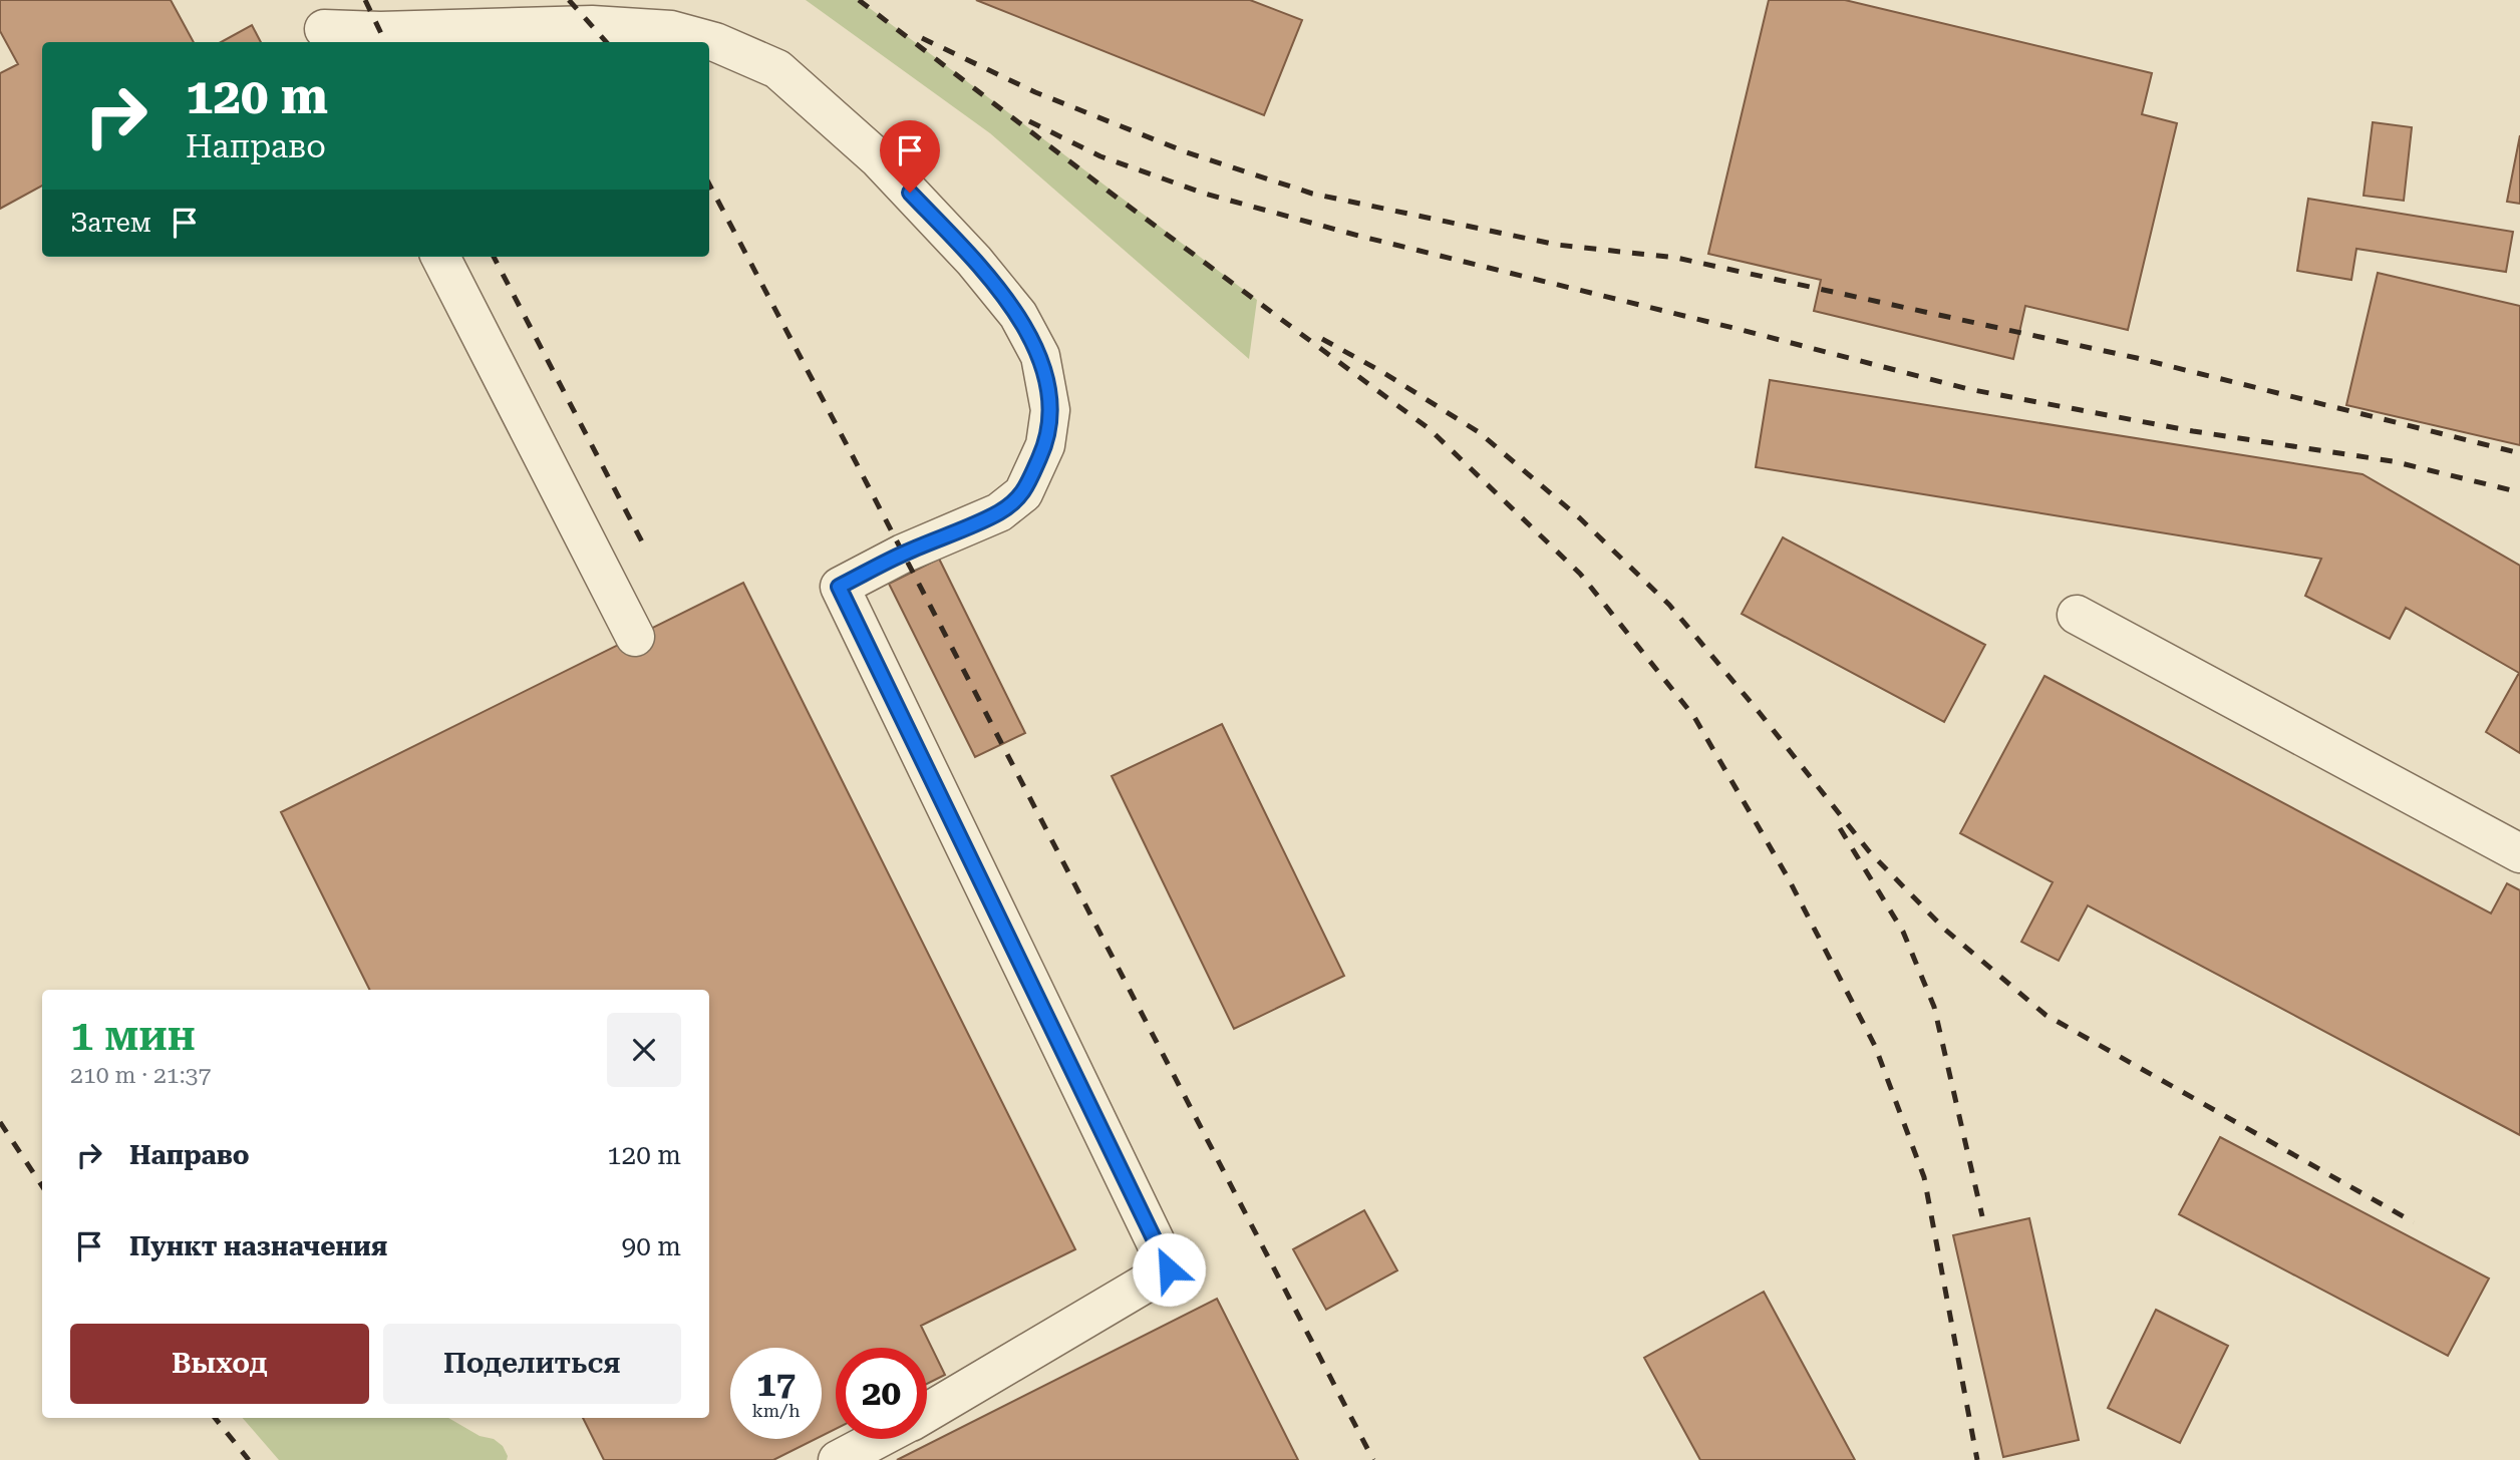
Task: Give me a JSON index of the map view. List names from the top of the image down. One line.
{"page":{"turn":["120 m","Направо"],"then":"Затем","heading":["1 мин","210 m · 21:37"],"list":[{"name":"Направо","value":"120 m"},{"name":"Пункт назначения","value":"90 m"}],"buttons":["Выход","Поделиться"],"speed":"17 km/h","limit":"20"}}
